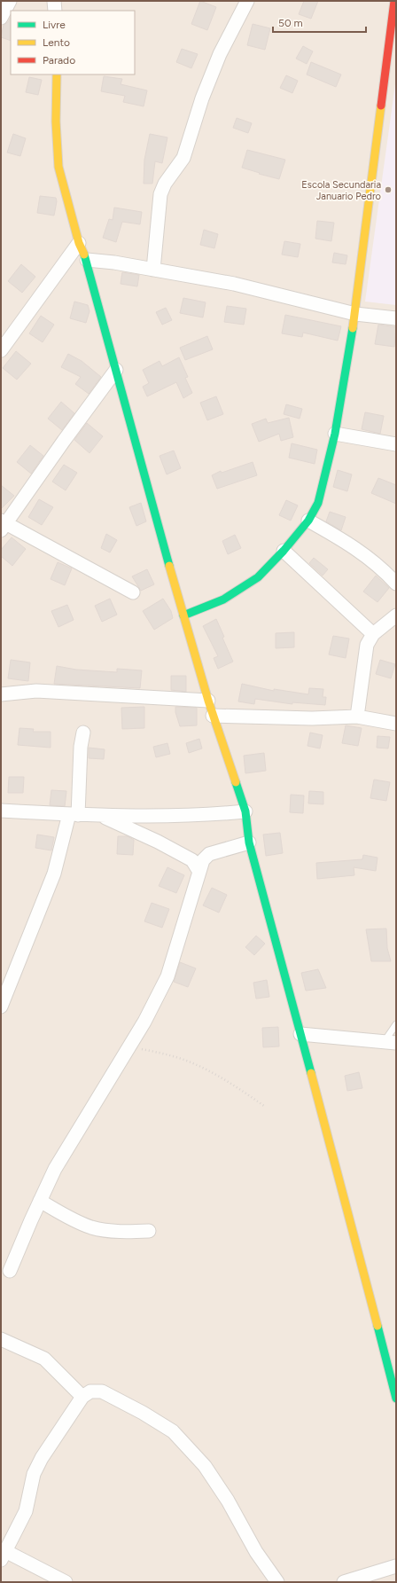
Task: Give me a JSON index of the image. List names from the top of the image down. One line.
{"places":["Escola Secundaria Januario Pedro"],"legend":["Livre","Lento","Parado"],"scale_bar":"50 m"}
